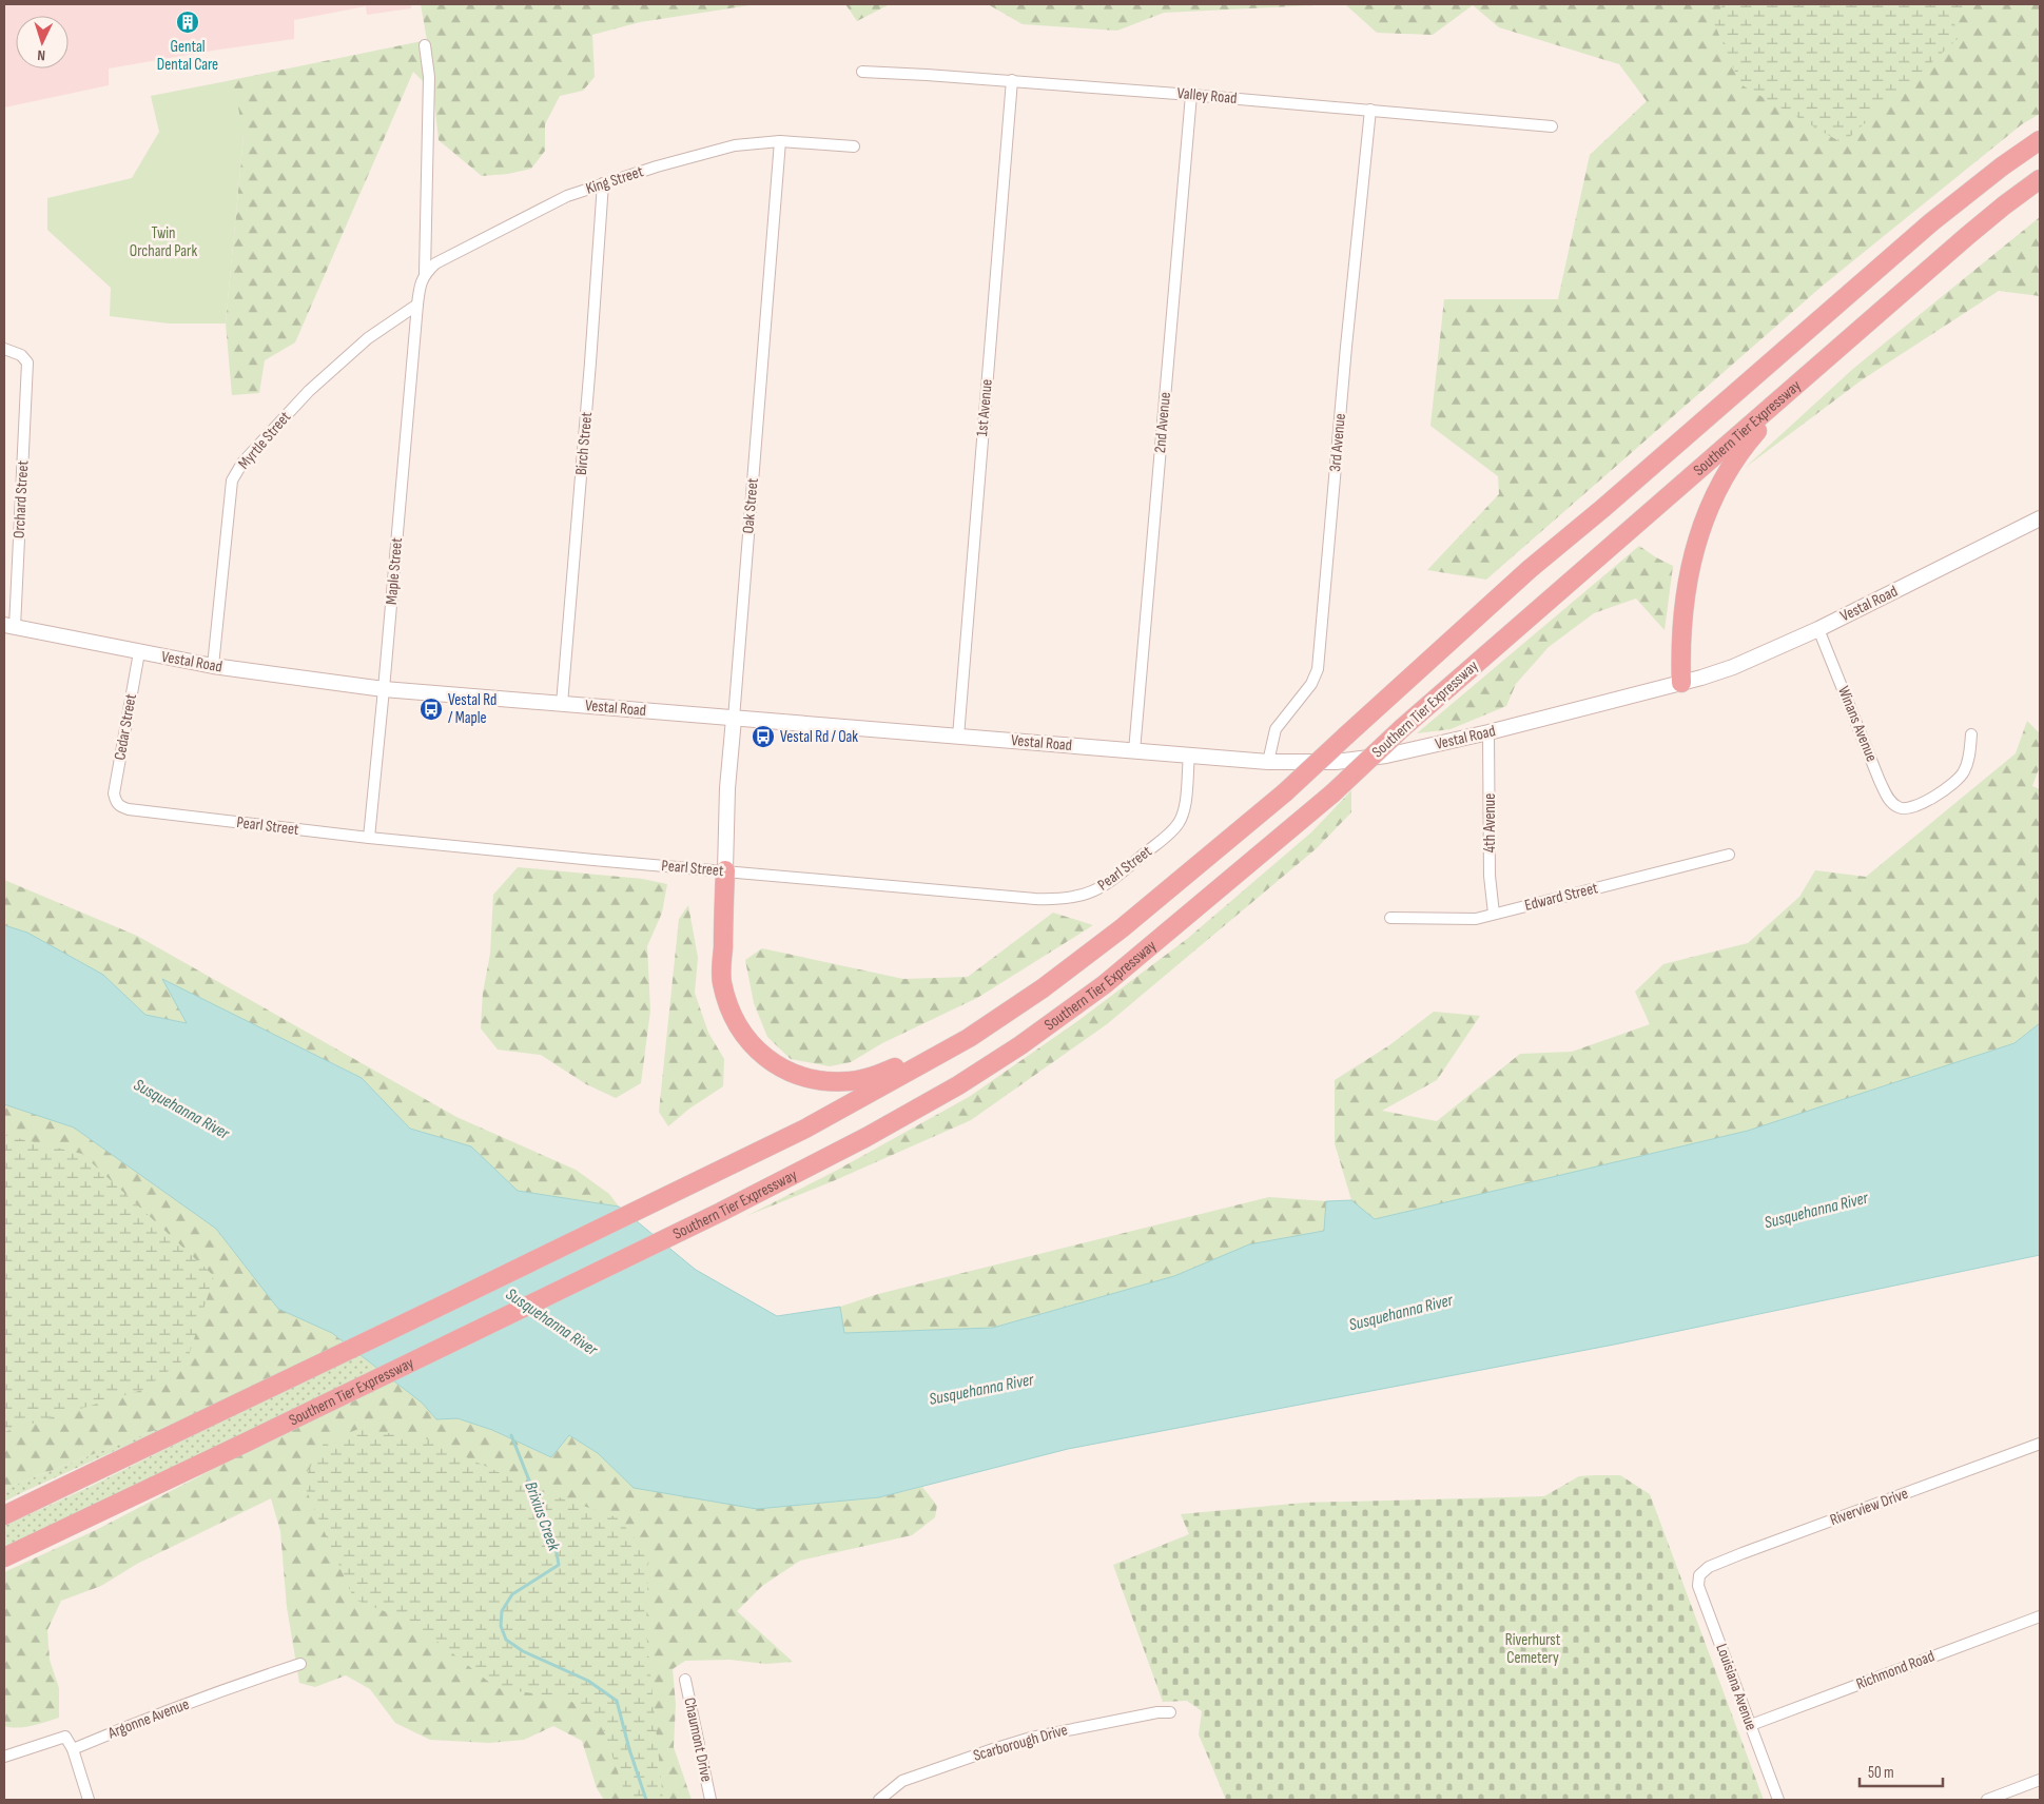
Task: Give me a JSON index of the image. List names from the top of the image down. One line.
{"streets":{"highway":["Southern Tier Expressway"],"street":["Valley Road","King Street","1st Avenue","2nd Avenue","Myrtle Street","3rd Avenue","Birch Street","Orchard Street","Oak Street","Maple Street","Vestal Road","Winans Avenue","Cedar Street","4th Avenue","Pearl Street","Edward Street","Riverview Drive","Richmond Road","Louisiana Avenue","Argonne Avenue","Chaumont Drive","Scarborough Drive"]},"crossings":[["Valley Road","1st Avenue"],["Valley Road","2nd Avenue"],["Valley Road","3rd Avenue"],["King Street","Birch Street"],["King Street","Oak Street"],["1st Avenue","Vestal Road"],["2nd Avenue","Vestal Road"],["Myrtle Street","Maple Street"],["Myrtle Street","Vestal Road"],["3rd Avenue","Vestal Road"],["Birch Street","Vestal Road"],["Orchard Street","Vestal Road"],["Oak Street","Vestal Road"],["Oak Street","Pearl Street"],["Maple Street","Vestal Road"],["Maple Street","Pearl Street"],["Vestal Road","Winans Avenue"],["Vestal Road","Cedar Street"],["Vestal Road","4th Avenue"],["Vestal Road","Pearl Street"],["Cedar Street","Pearl Street"],["4th Avenue","Edward Street"],["Riverview Drive","Louisiana Avenue"],["Richmond Road","Louisiana Avenue"]],"water":["Susquehanna River","Brixius Creek"],"parks":["Twin Orchard Park","Riverhurst Cemetery"],"places":{"building":["Gental Dental Care"],"bus stop":["Vestal Rd / Maple","Vestal Rd / Oak"]},"scale_bar":"50 m","north":"bottom"}
